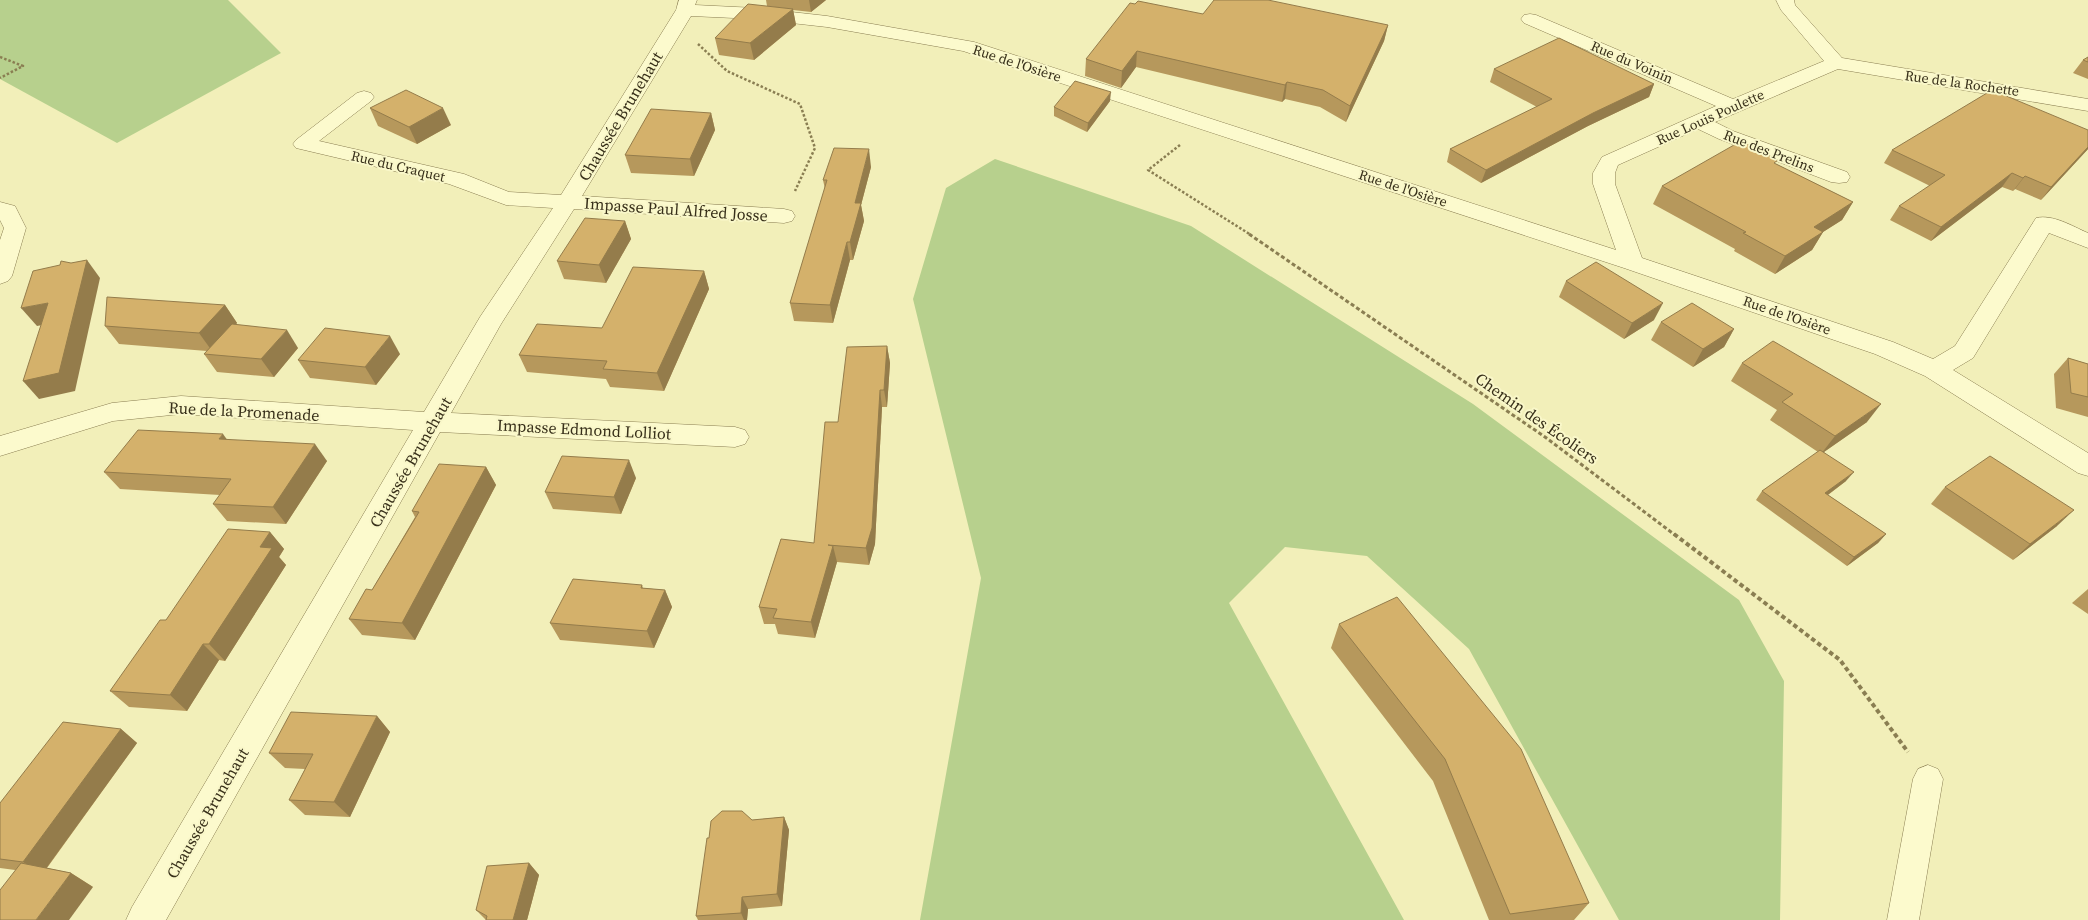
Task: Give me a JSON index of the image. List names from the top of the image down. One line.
{"streets":{"street":["Rue du Voinin","Rue de l'Osière","Rue de la Rochette","Chaussée Brunehaut","Rue Louis Poulette","Rue des Prelins","Rue du Craquet","Impasse Paul Alfred Josse","Rue de la Promenade","Impasse Edmond Lolliot"],"path":["Chemin des Écoliers"]},"crossings":[["Rue du Voinin","Rue Louis Poulette"],["Rue de l'Osière","Chaussée Brunehaut"],["Rue de l'Osière","Rue Louis Poulette"],["Rue de l'Osière","Chemin des Écoliers"],["Rue de la Rochette","Rue Louis Poulette"],["Chaussée Brunehaut","Rue du Craquet"],["Chaussée Brunehaut","Impasse Paul Alfred Josse"],["Chaussée Brunehaut","Rue de la Promenade"],["Chaussée Brunehaut","Impasse Edmond Lolliot"],["Rue Louis Poulette","Rue des Prelins"],["Rue du Craquet","Impasse Paul Alfred Josse"],["Rue de la Promenade","Impasse Edmond Lolliot"]]}
